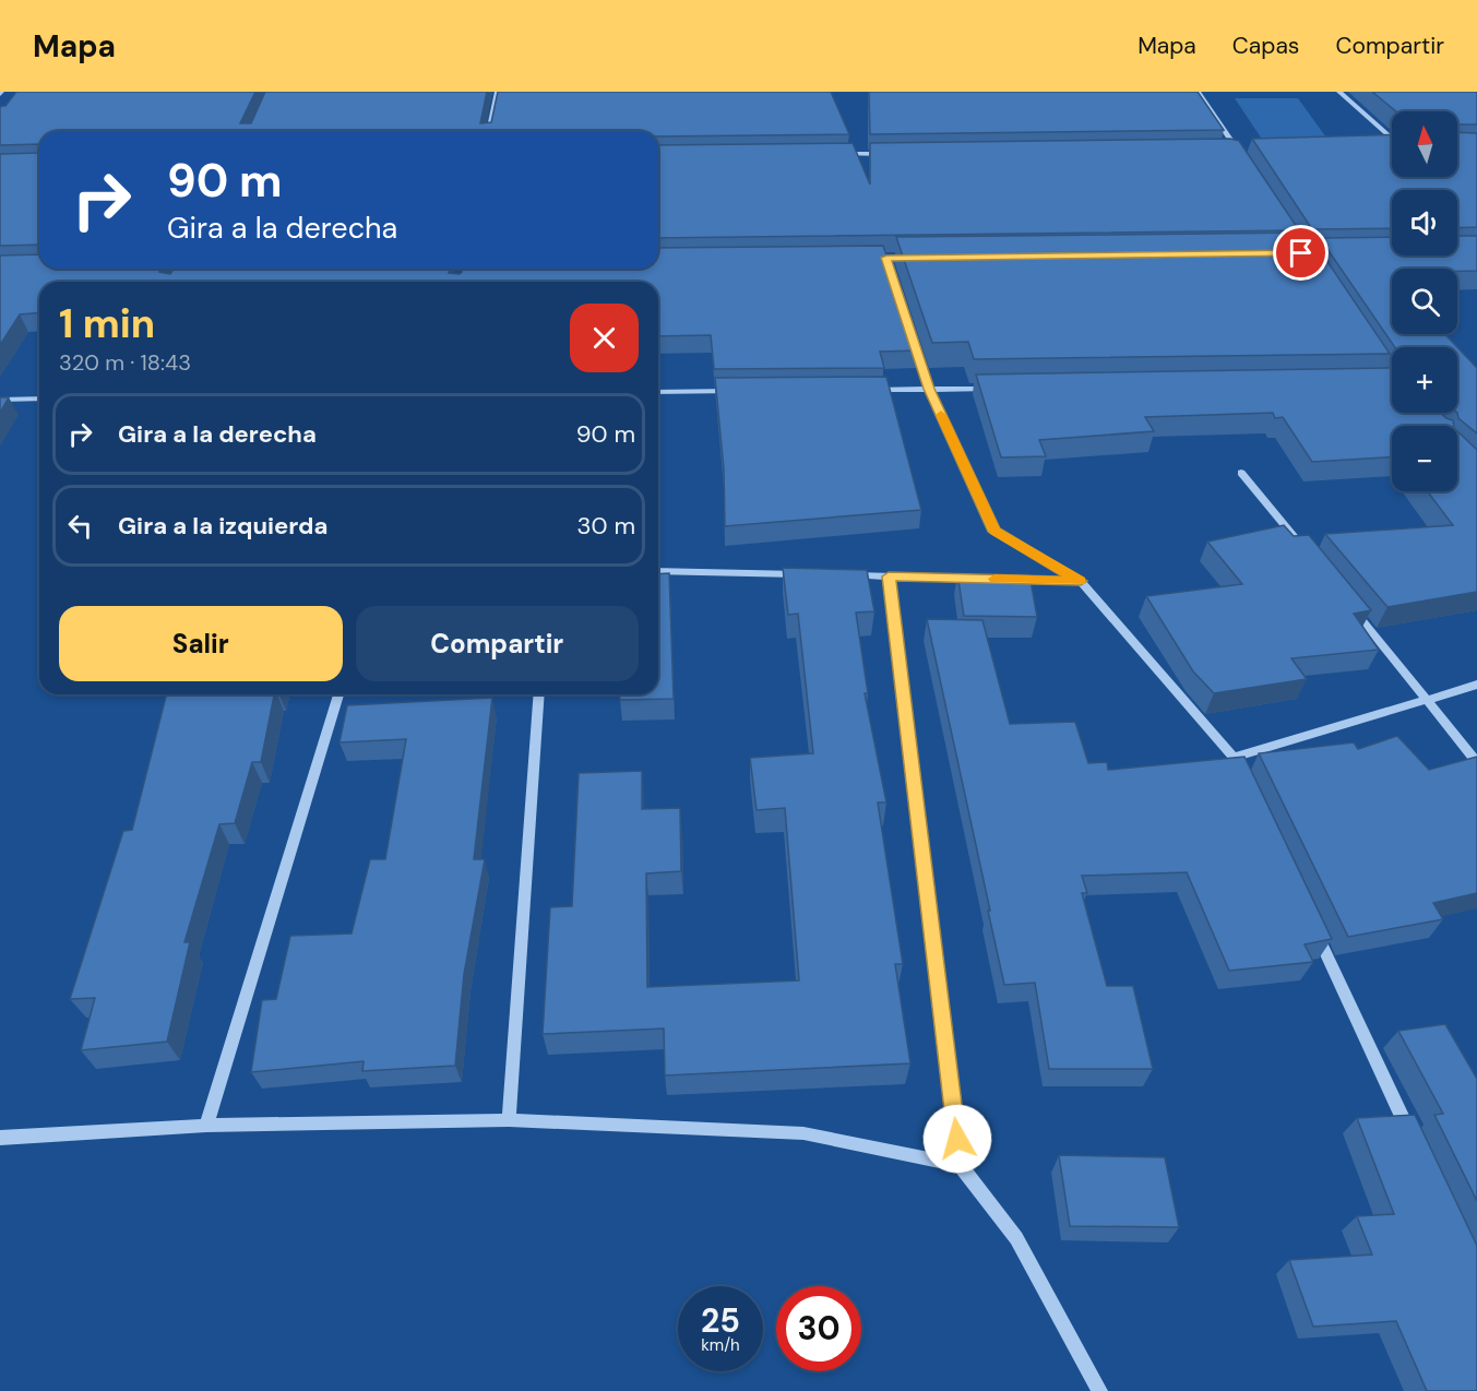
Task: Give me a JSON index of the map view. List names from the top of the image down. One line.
{"north":"top","page":{"header":"Mapa","nav":["Mapa","Capas","Compartir"],"map_buttons":["+","−"],"turn":["90 m","Gira a la derecha"],"heading":["1 min","320 m · 18:43"],"list":[{"name":"Gira a la derecha","value":"90 m"},{"name":"Gira a la izquierda","value":"30 m"}],"buttons":["Salir","Compartir"],"speed":"25 km/h","limit":"30"}}
